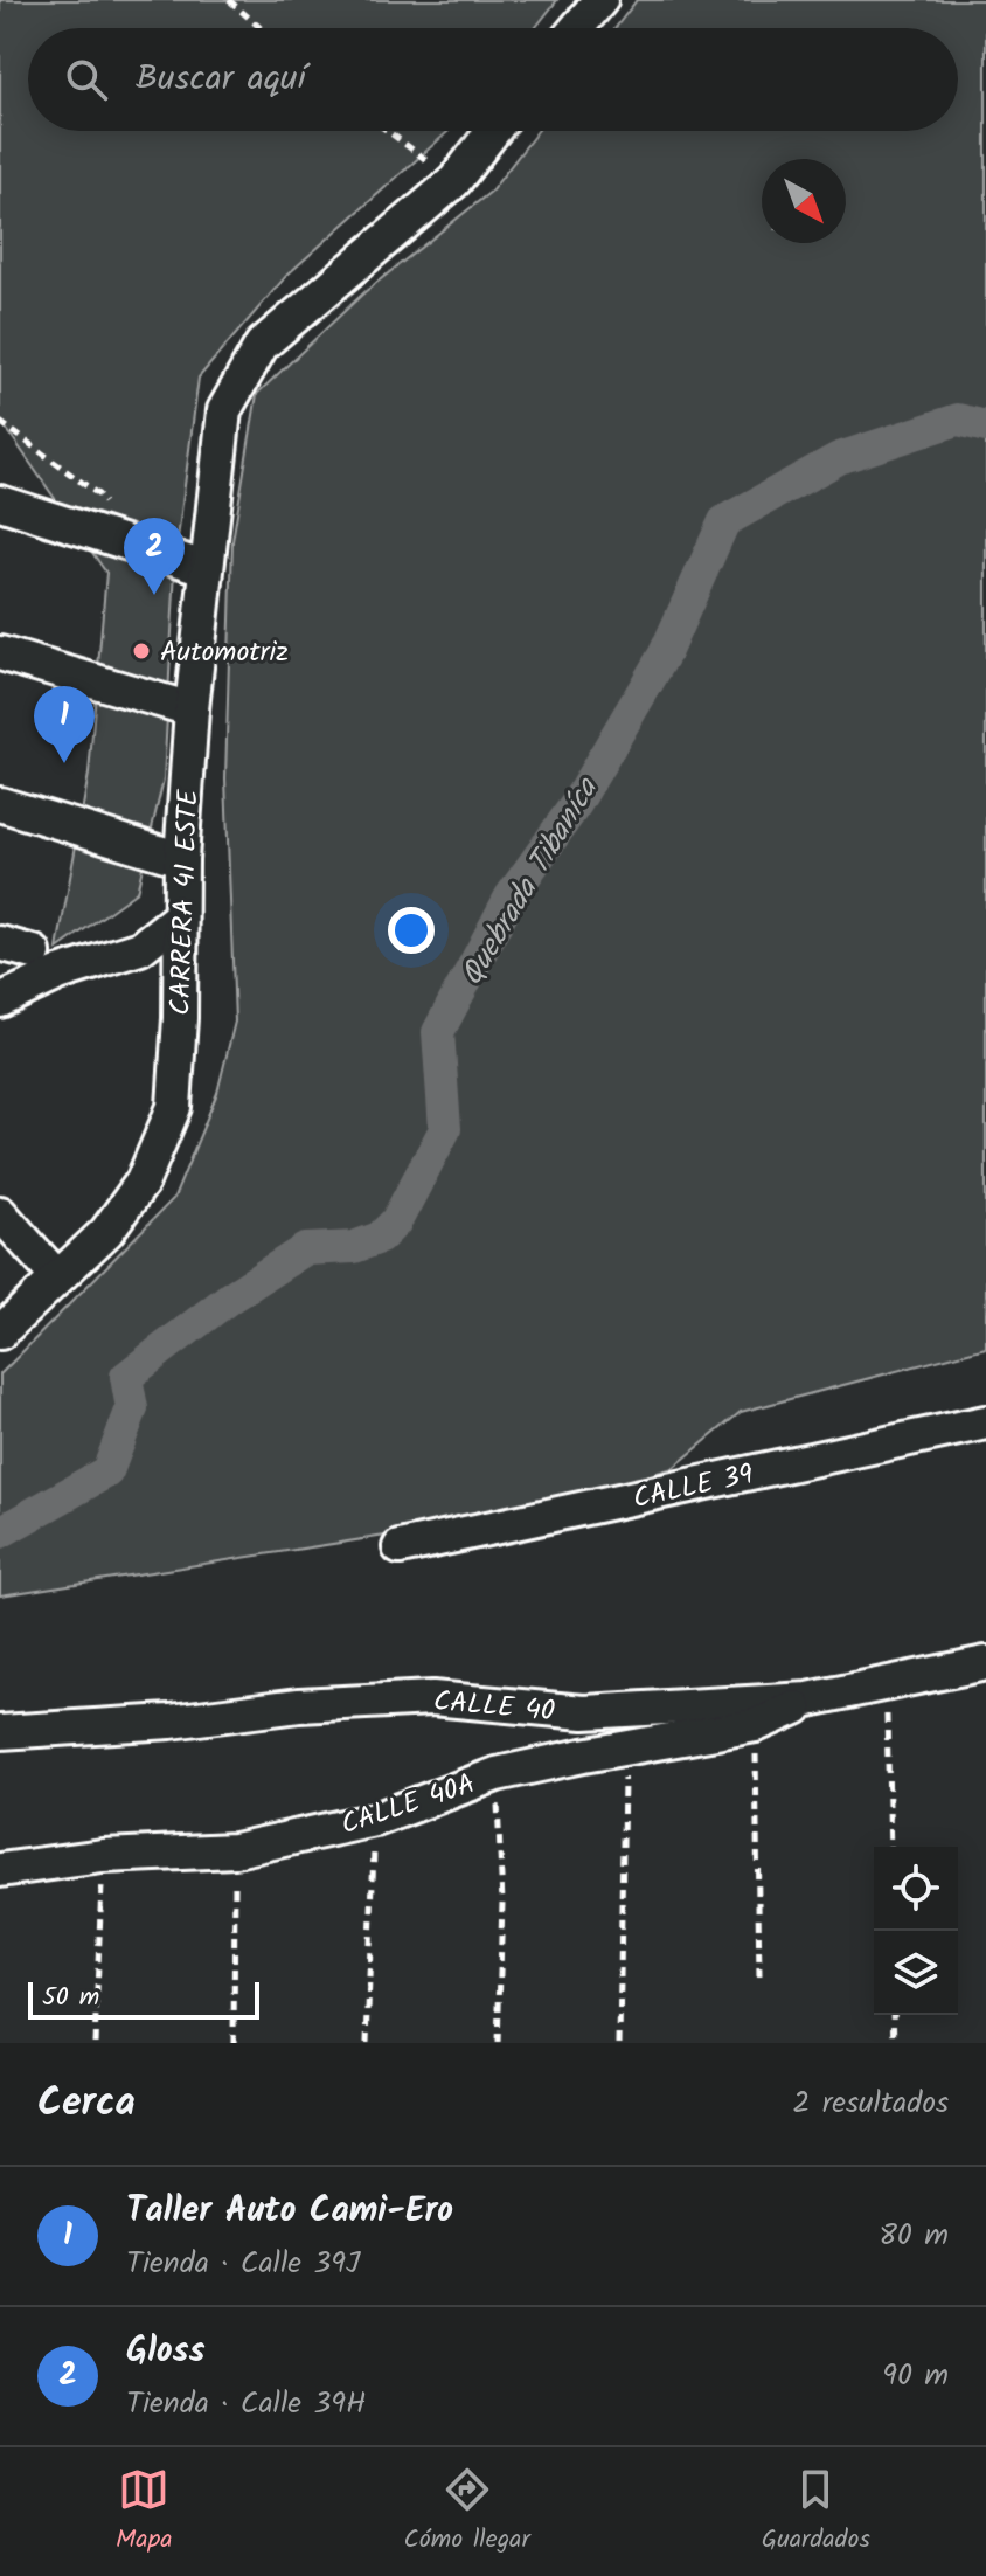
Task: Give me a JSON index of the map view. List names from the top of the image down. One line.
{"streets":{"street":["CARRERA 41 ESTE","CALLE 39","CALLE 40","CALLE 40A"]},"crossings":[["CALLE 40","CALLE 40A"]],"water":["Quebrada Tibaníca"],"places":["Automotriz"],"scale_bar":"50 m","north":"bottom right","page":{"search":"Buscar aquí","pins":["2","1"],"scale":"50 m","heading":["Cerca","2 resultados"],"list":[{"mark":"1","name":"Taller Auto Cami-Ero","note":"Tienda · Calle 39J","value":"80 m"},{"mark":"2","name":"Gloss","note":"Tienda · Calle 39H","value":"90 m"}],"nav":["Mapa","Cómo llegar","Guardados"]}}
